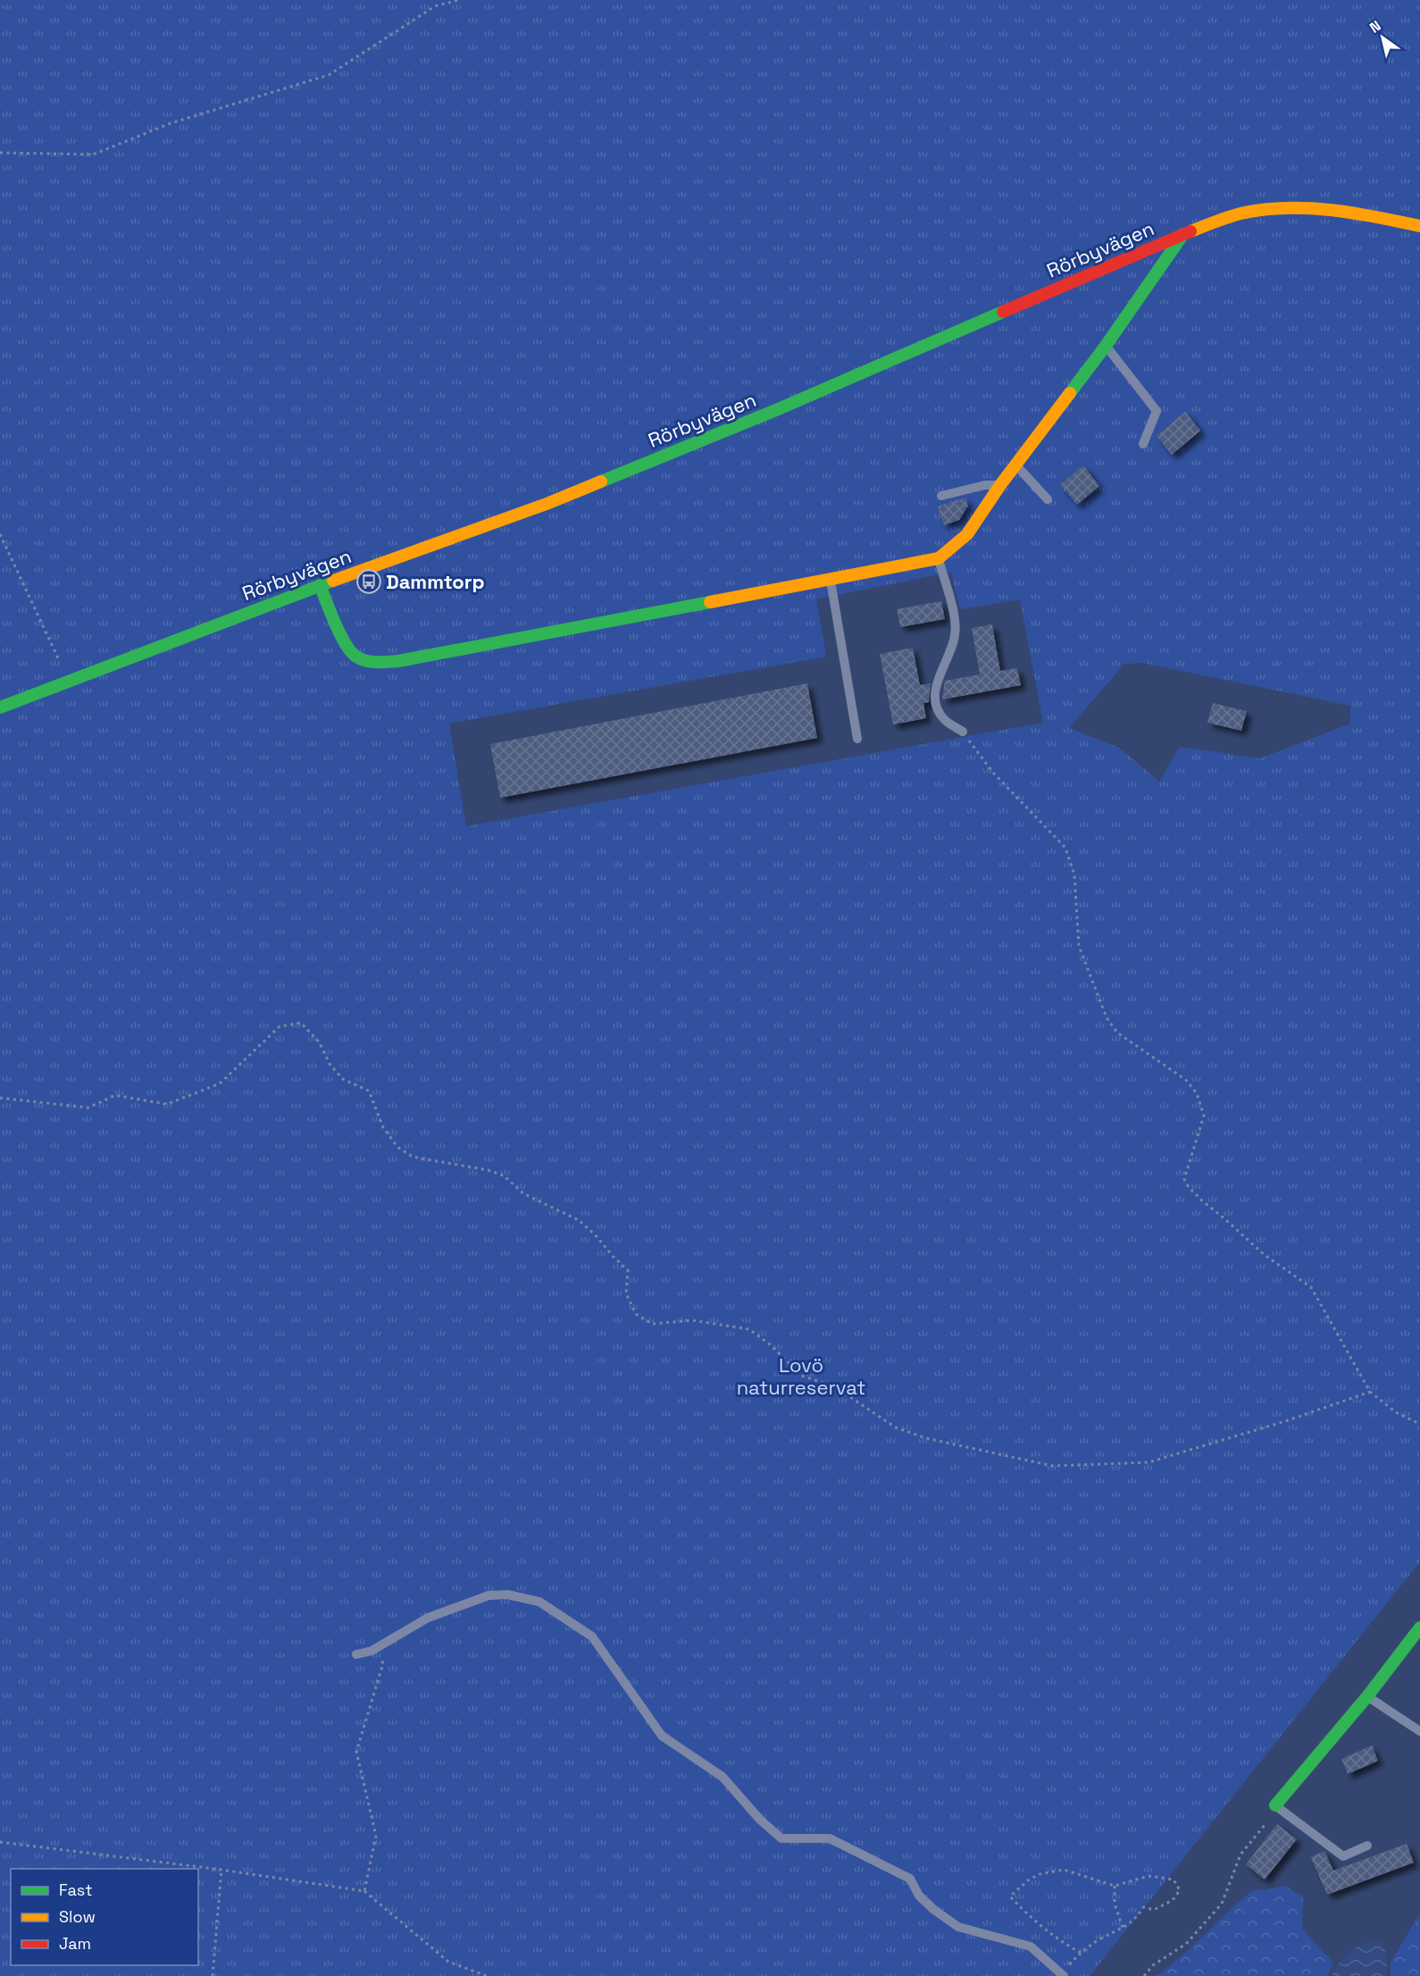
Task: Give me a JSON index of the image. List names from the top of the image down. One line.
{"streets":{"street":["Rörbyvägen"]},"parks":["Lovö naturreservat"],"places":{"bus stop":["Dammtorp"]},"legend":["Fast","Slow","Jam"],"north":"top left"}
